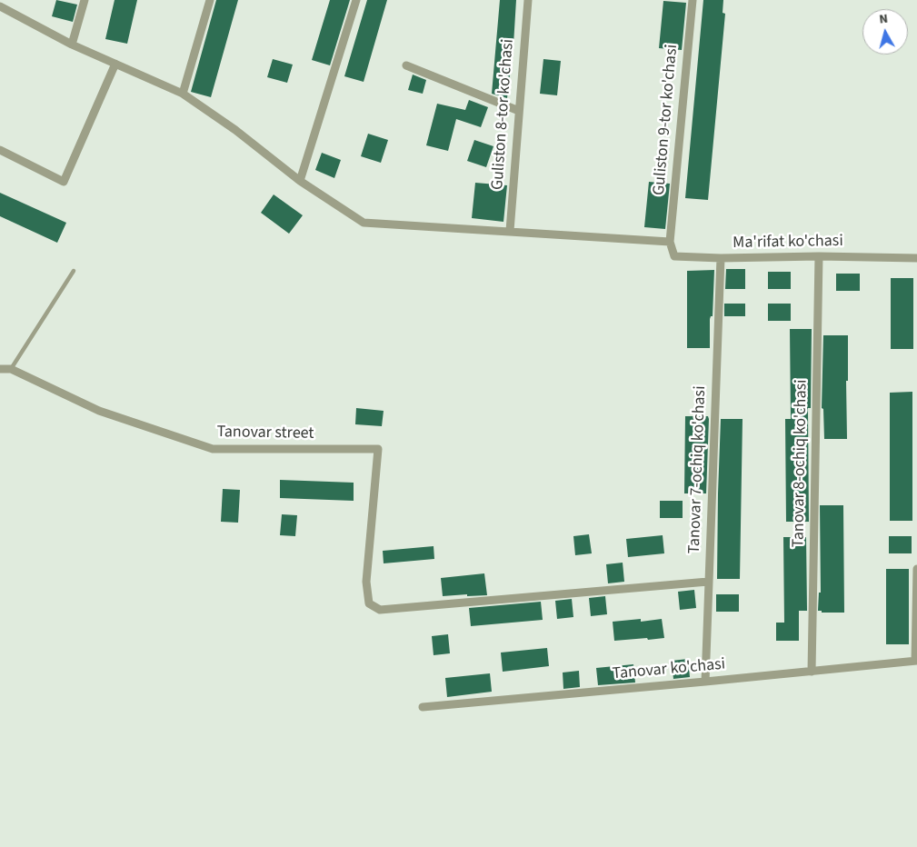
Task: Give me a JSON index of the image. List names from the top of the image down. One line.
{"streets":{"street":["Guliston 8-tor ko'chasi","Guliston 9-tor ko'chasi","Ma'rifat ko'chasi","Tanovar street","Tanovar 8-ochiq ko'chasi","Tanovar 7-ochiq ko'chasi","Tanovar ko'chasi"]},"crossings":[["Guliston 9-tor ko'chasi","Ma'rifat ko'chasi"],["Ma'rifat ko'chasi","Tanovar 8-ochiq ko'chasi"],["Ma'rifat ko'chasi","Tanovar 7-ochiq ko'chasi"],["Tanovar street","Tanovar 7-ochiq ko'chasi"],["Tanovar 8-ochiq ko'chasi","Tanovar ko'chasi"],["Tanovar 7-ochiq ko'chasi","Tanovar ko'chasi"]],"north":"top"}
